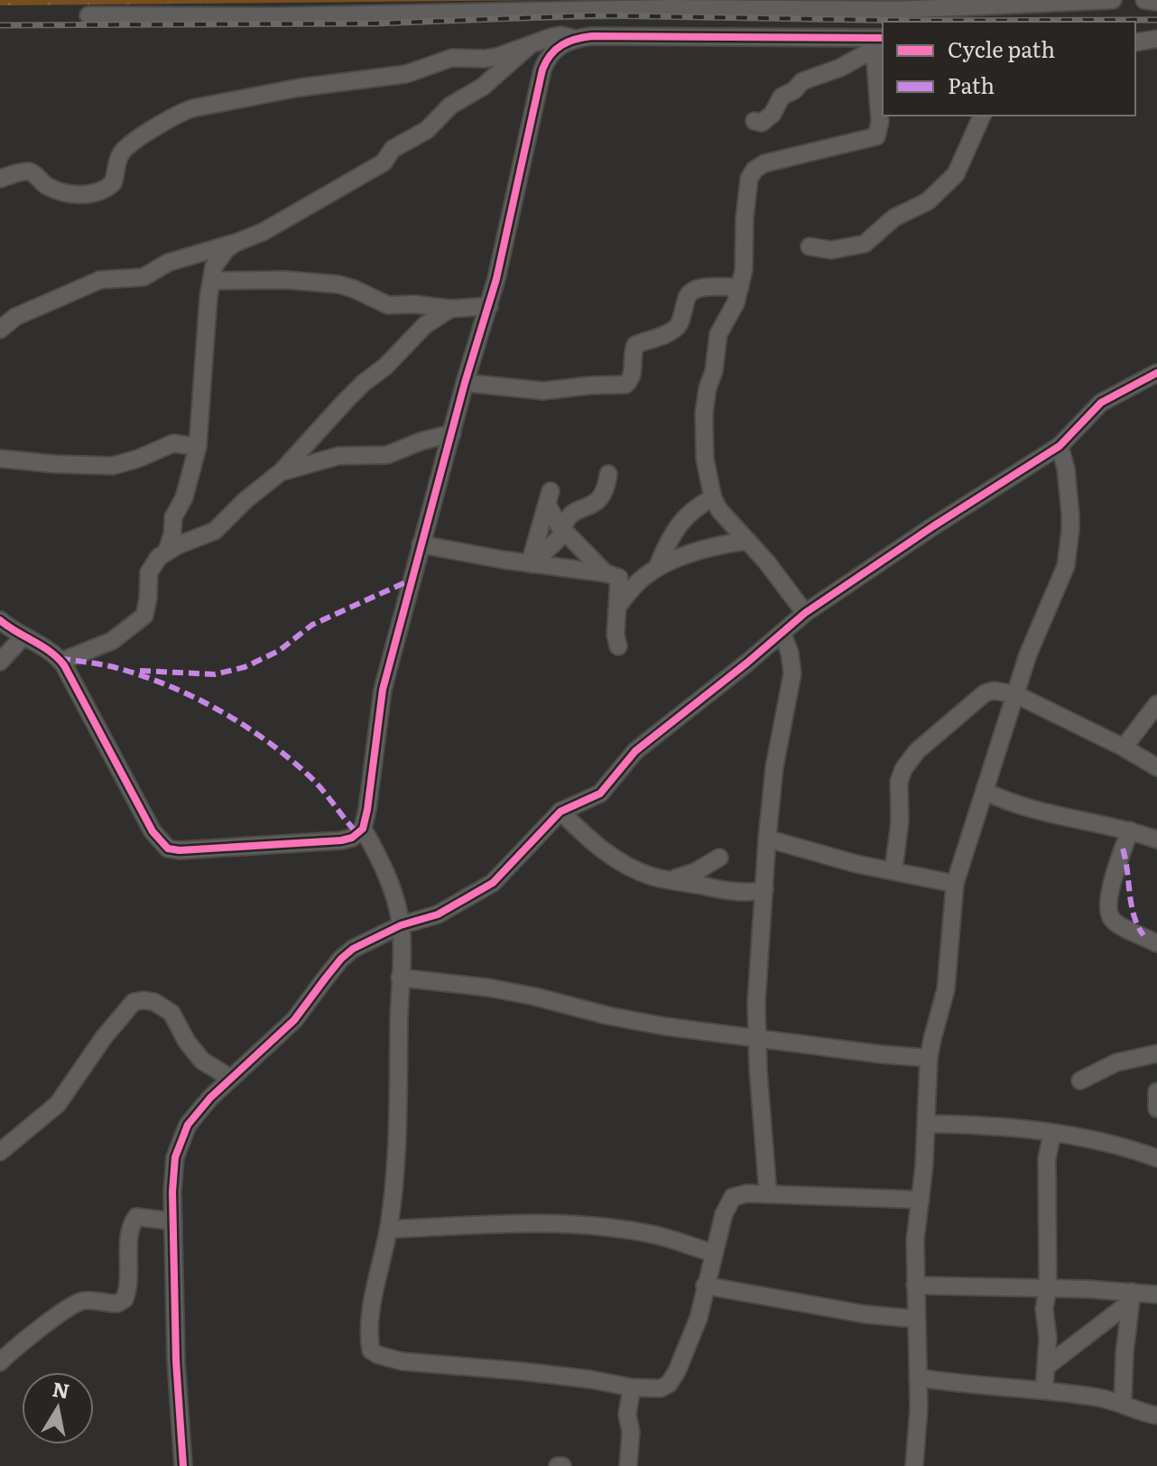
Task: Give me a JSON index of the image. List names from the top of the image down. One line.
{"legend":["Cycle path","Path"],"north":"top"}
